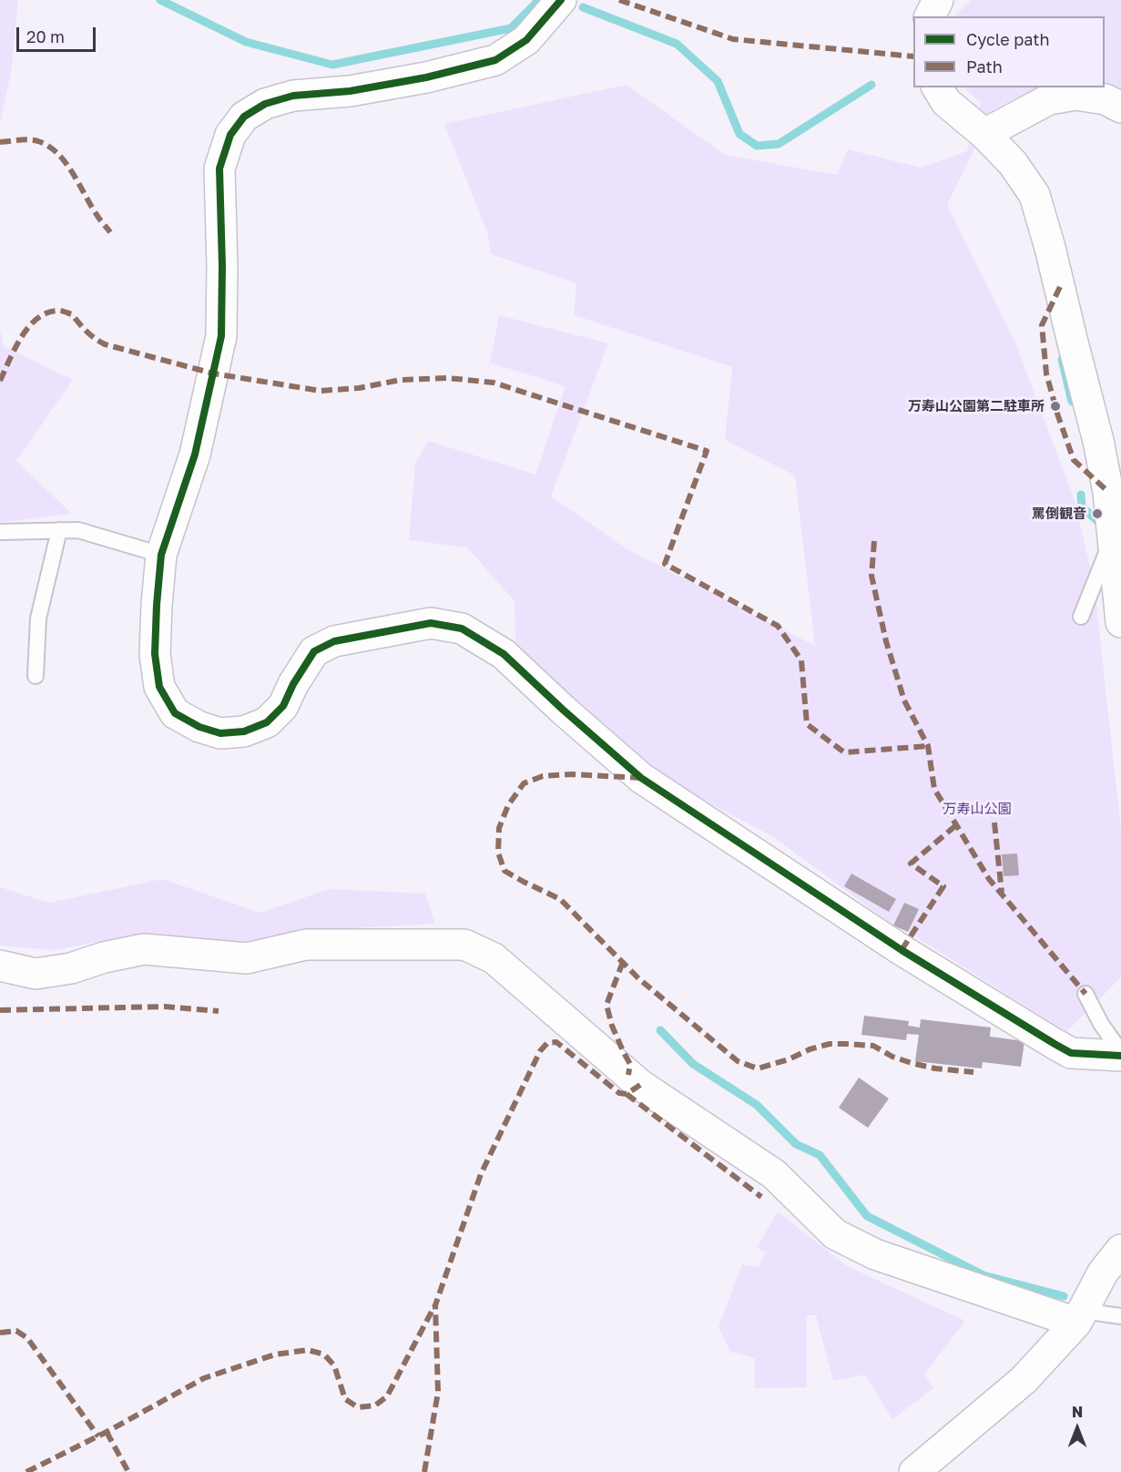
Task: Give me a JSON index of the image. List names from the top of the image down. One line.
{"parks":["万寿山公園"],"places":["万寿山公園第二駐車所","罵倒観音"],"legend":["Cycle path","Path"],"scale_bar":"20 m","north":"top"}
